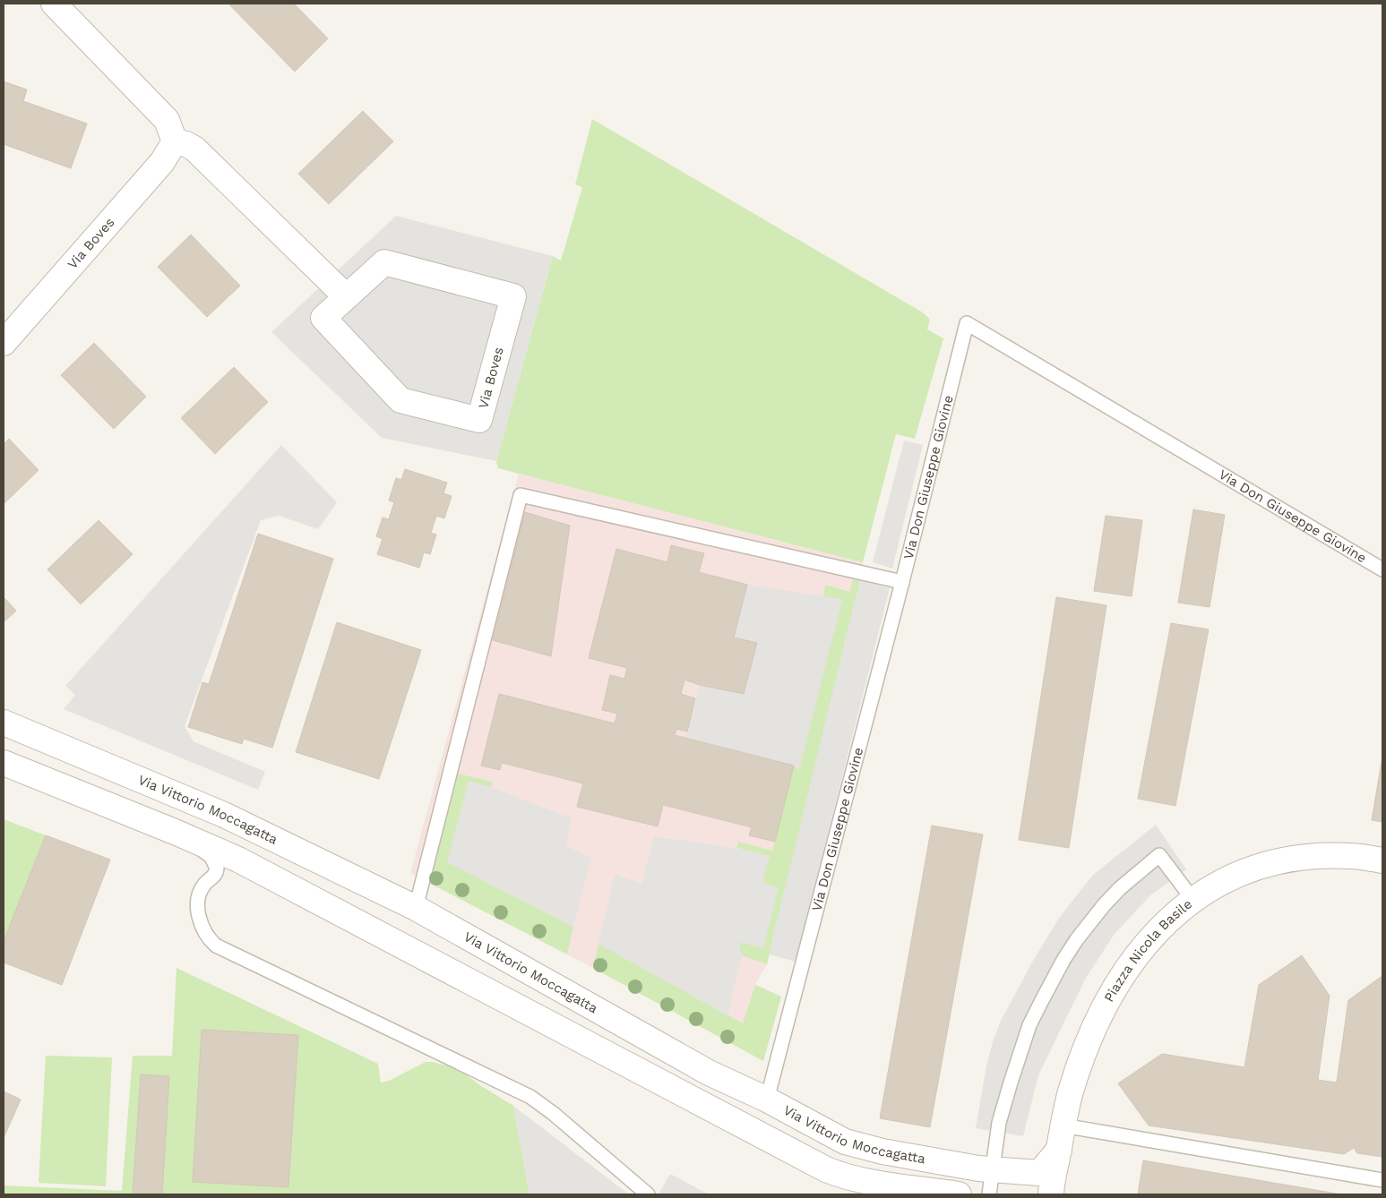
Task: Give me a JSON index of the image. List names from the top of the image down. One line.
{"streets":{"street":["Via Boves","Via Vittorio Moccagatta","Piazza Nicola Basile"],"lane":["Via Don Giuseppe Giovine"]},"crossings":[["Via Don Giuseppe Giovine","Via Vittorio Moccagatta"],["Via Vittorio Moccagatta","Piazza Nicola Basile"]]}
